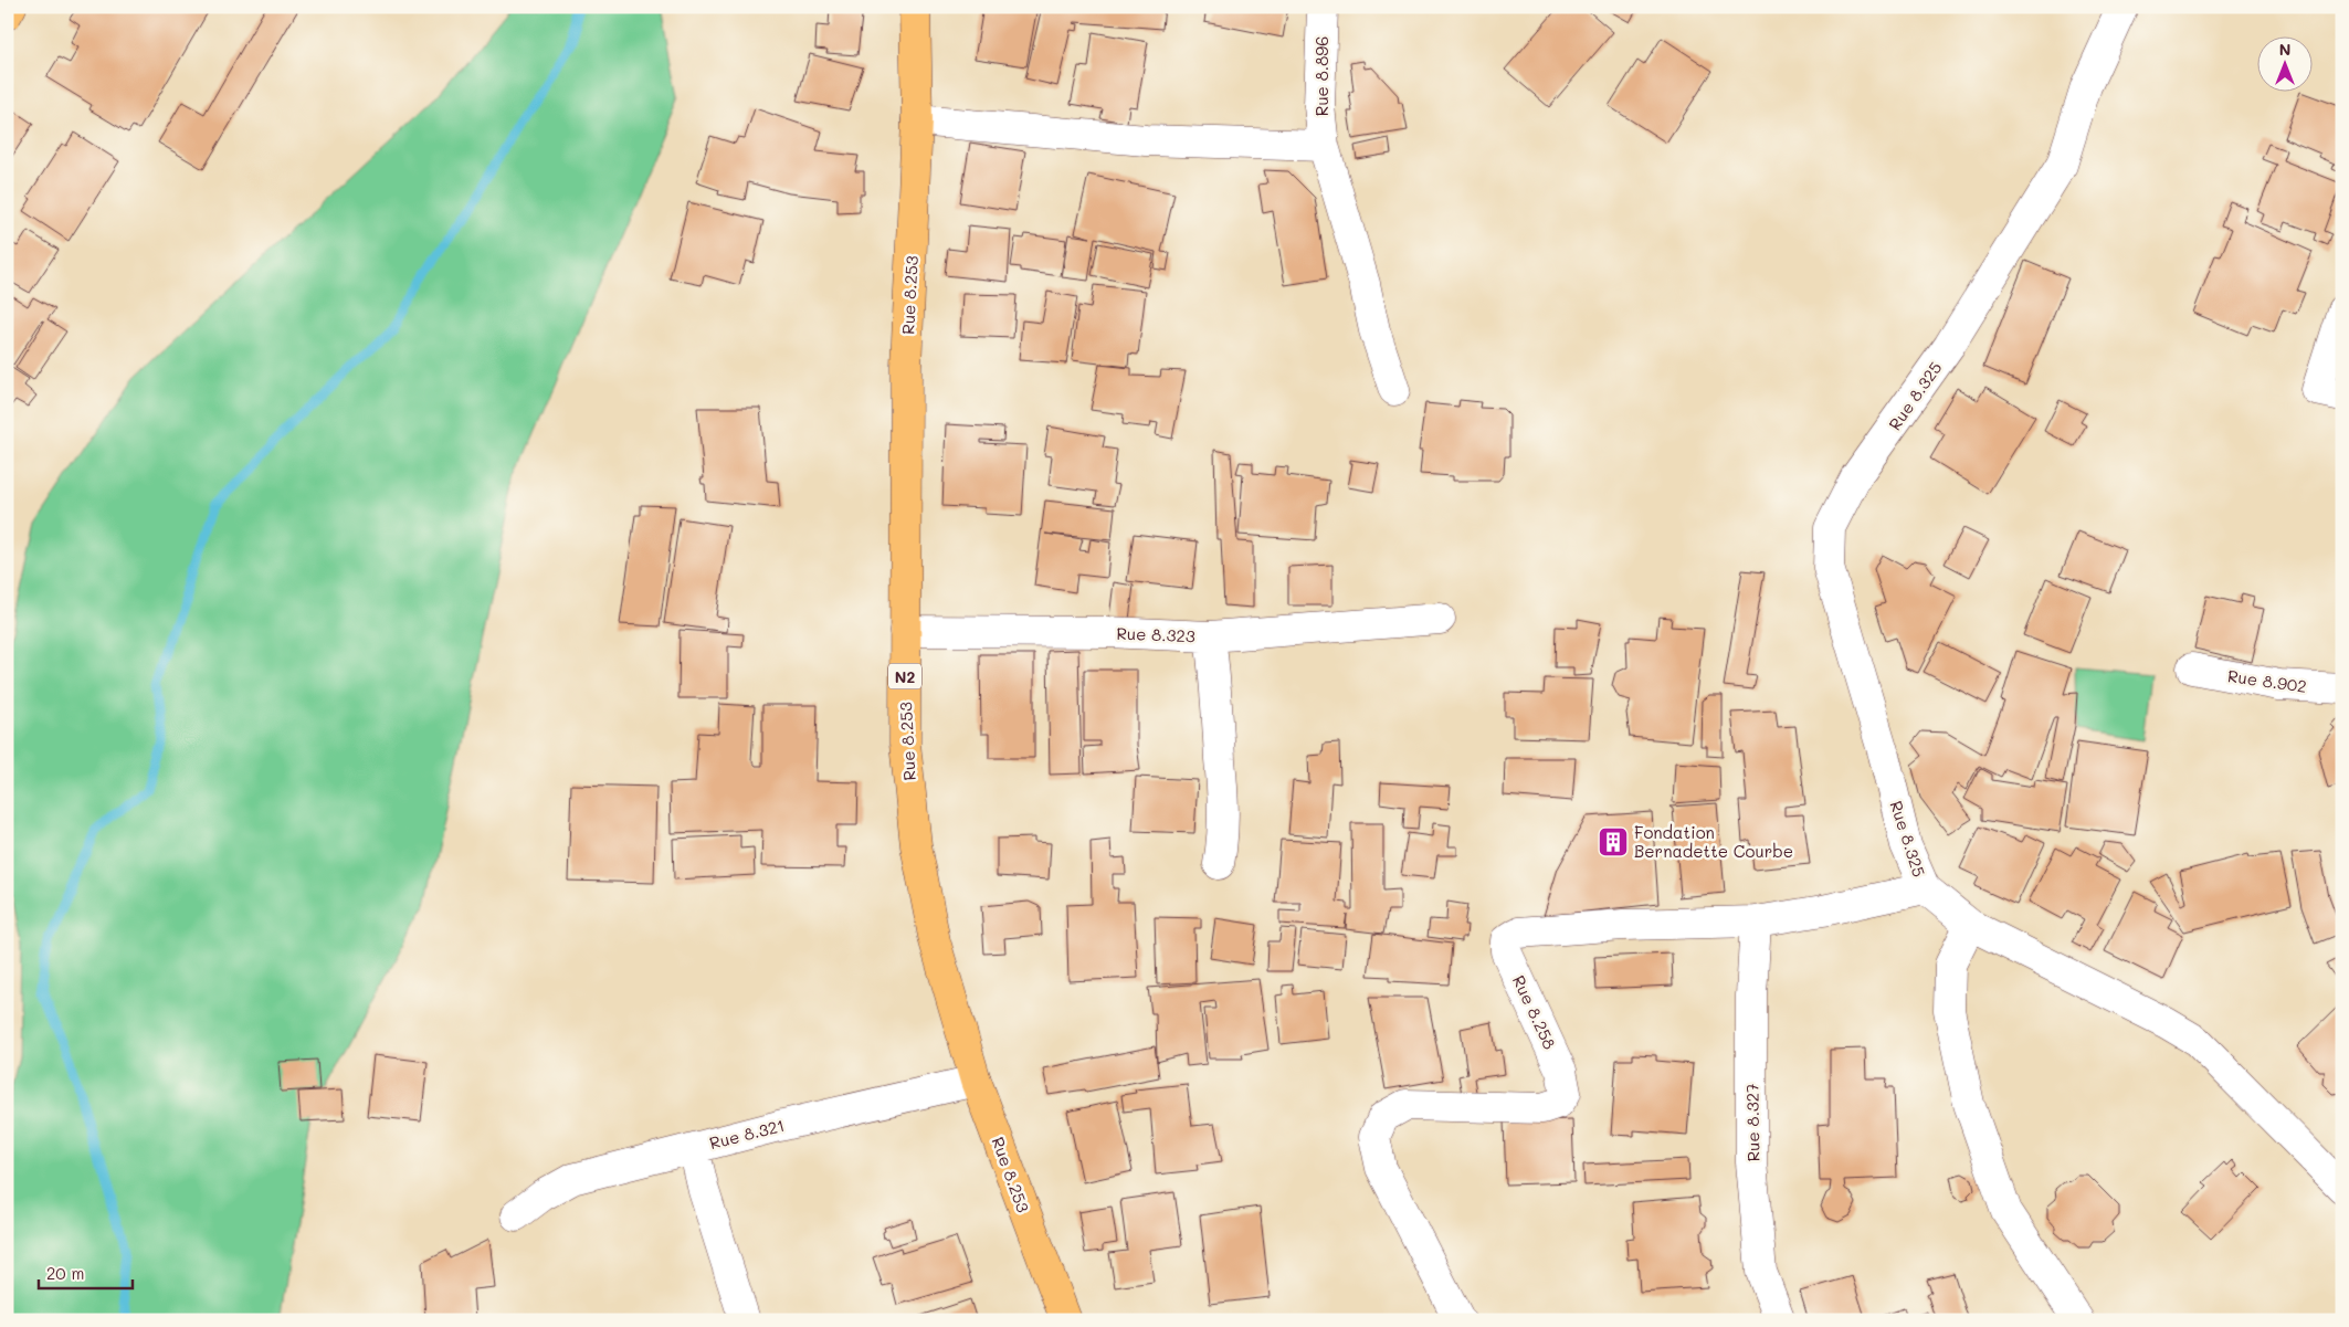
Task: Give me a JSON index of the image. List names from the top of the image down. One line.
{"streets":{"highway":["Rue 8.253","N2"],"street":["Rue 8.896","Rue 8.325","Rue 8.323","Rue 8.902","Rue 8.258","Rue 8.327","Rue 8.321"]},"crossings":[["Rue 8.253","Rue 8.323"],["Rue 8.253","Rue 8.321"],["Rue 8.325","Rue 8.258"],["Rue 8.258","Rue 8.327"]],"places":{"building":["Fondation Bernadette Courbe"]},"scale_bar":"20 m","north":"top"}
